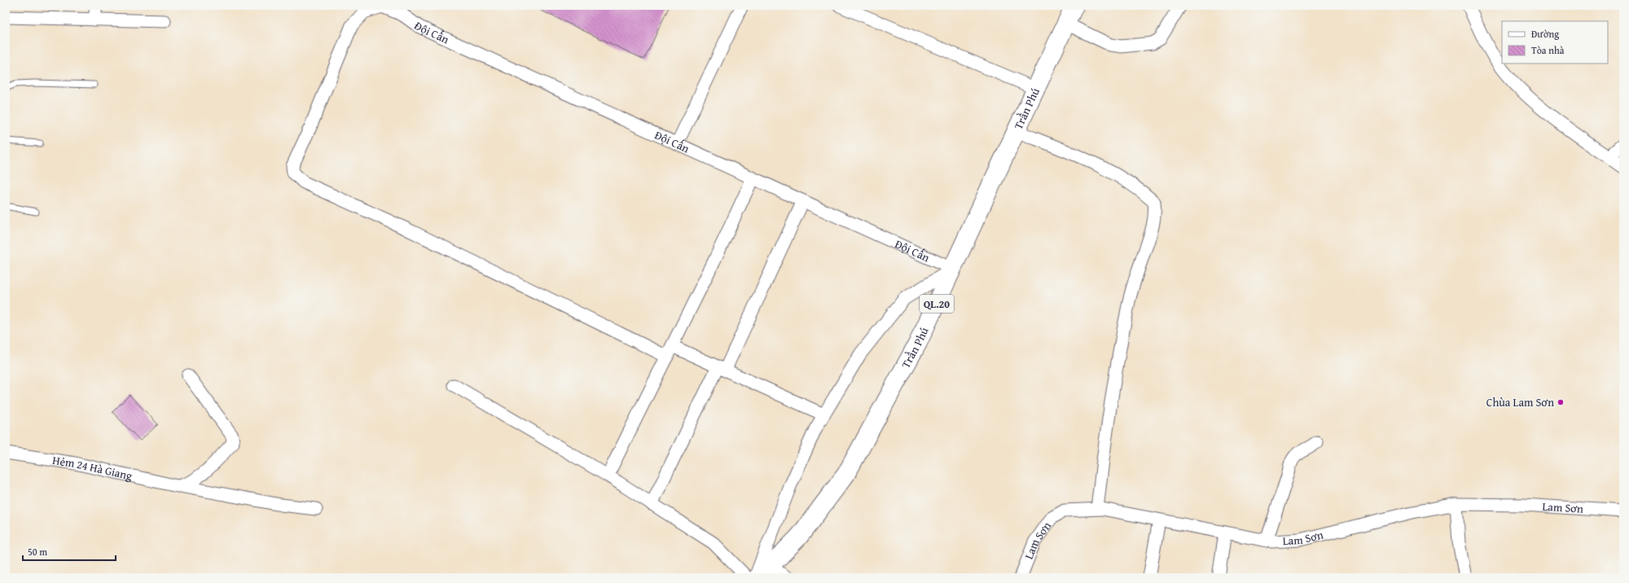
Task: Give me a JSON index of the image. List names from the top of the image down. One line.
{"streets":{"highway":["Trần Phú","QL.20"],"street":["Đội Cấn","Hẻm 24 Hà Giang","Lam Sơn"]},"crossings":[["Đội Cấn","Trần Phú"]],"places":["Chùa Lam Sơn"],"legend":["Đường","Tòa nhà"],"scale_bar":"50 m"}
